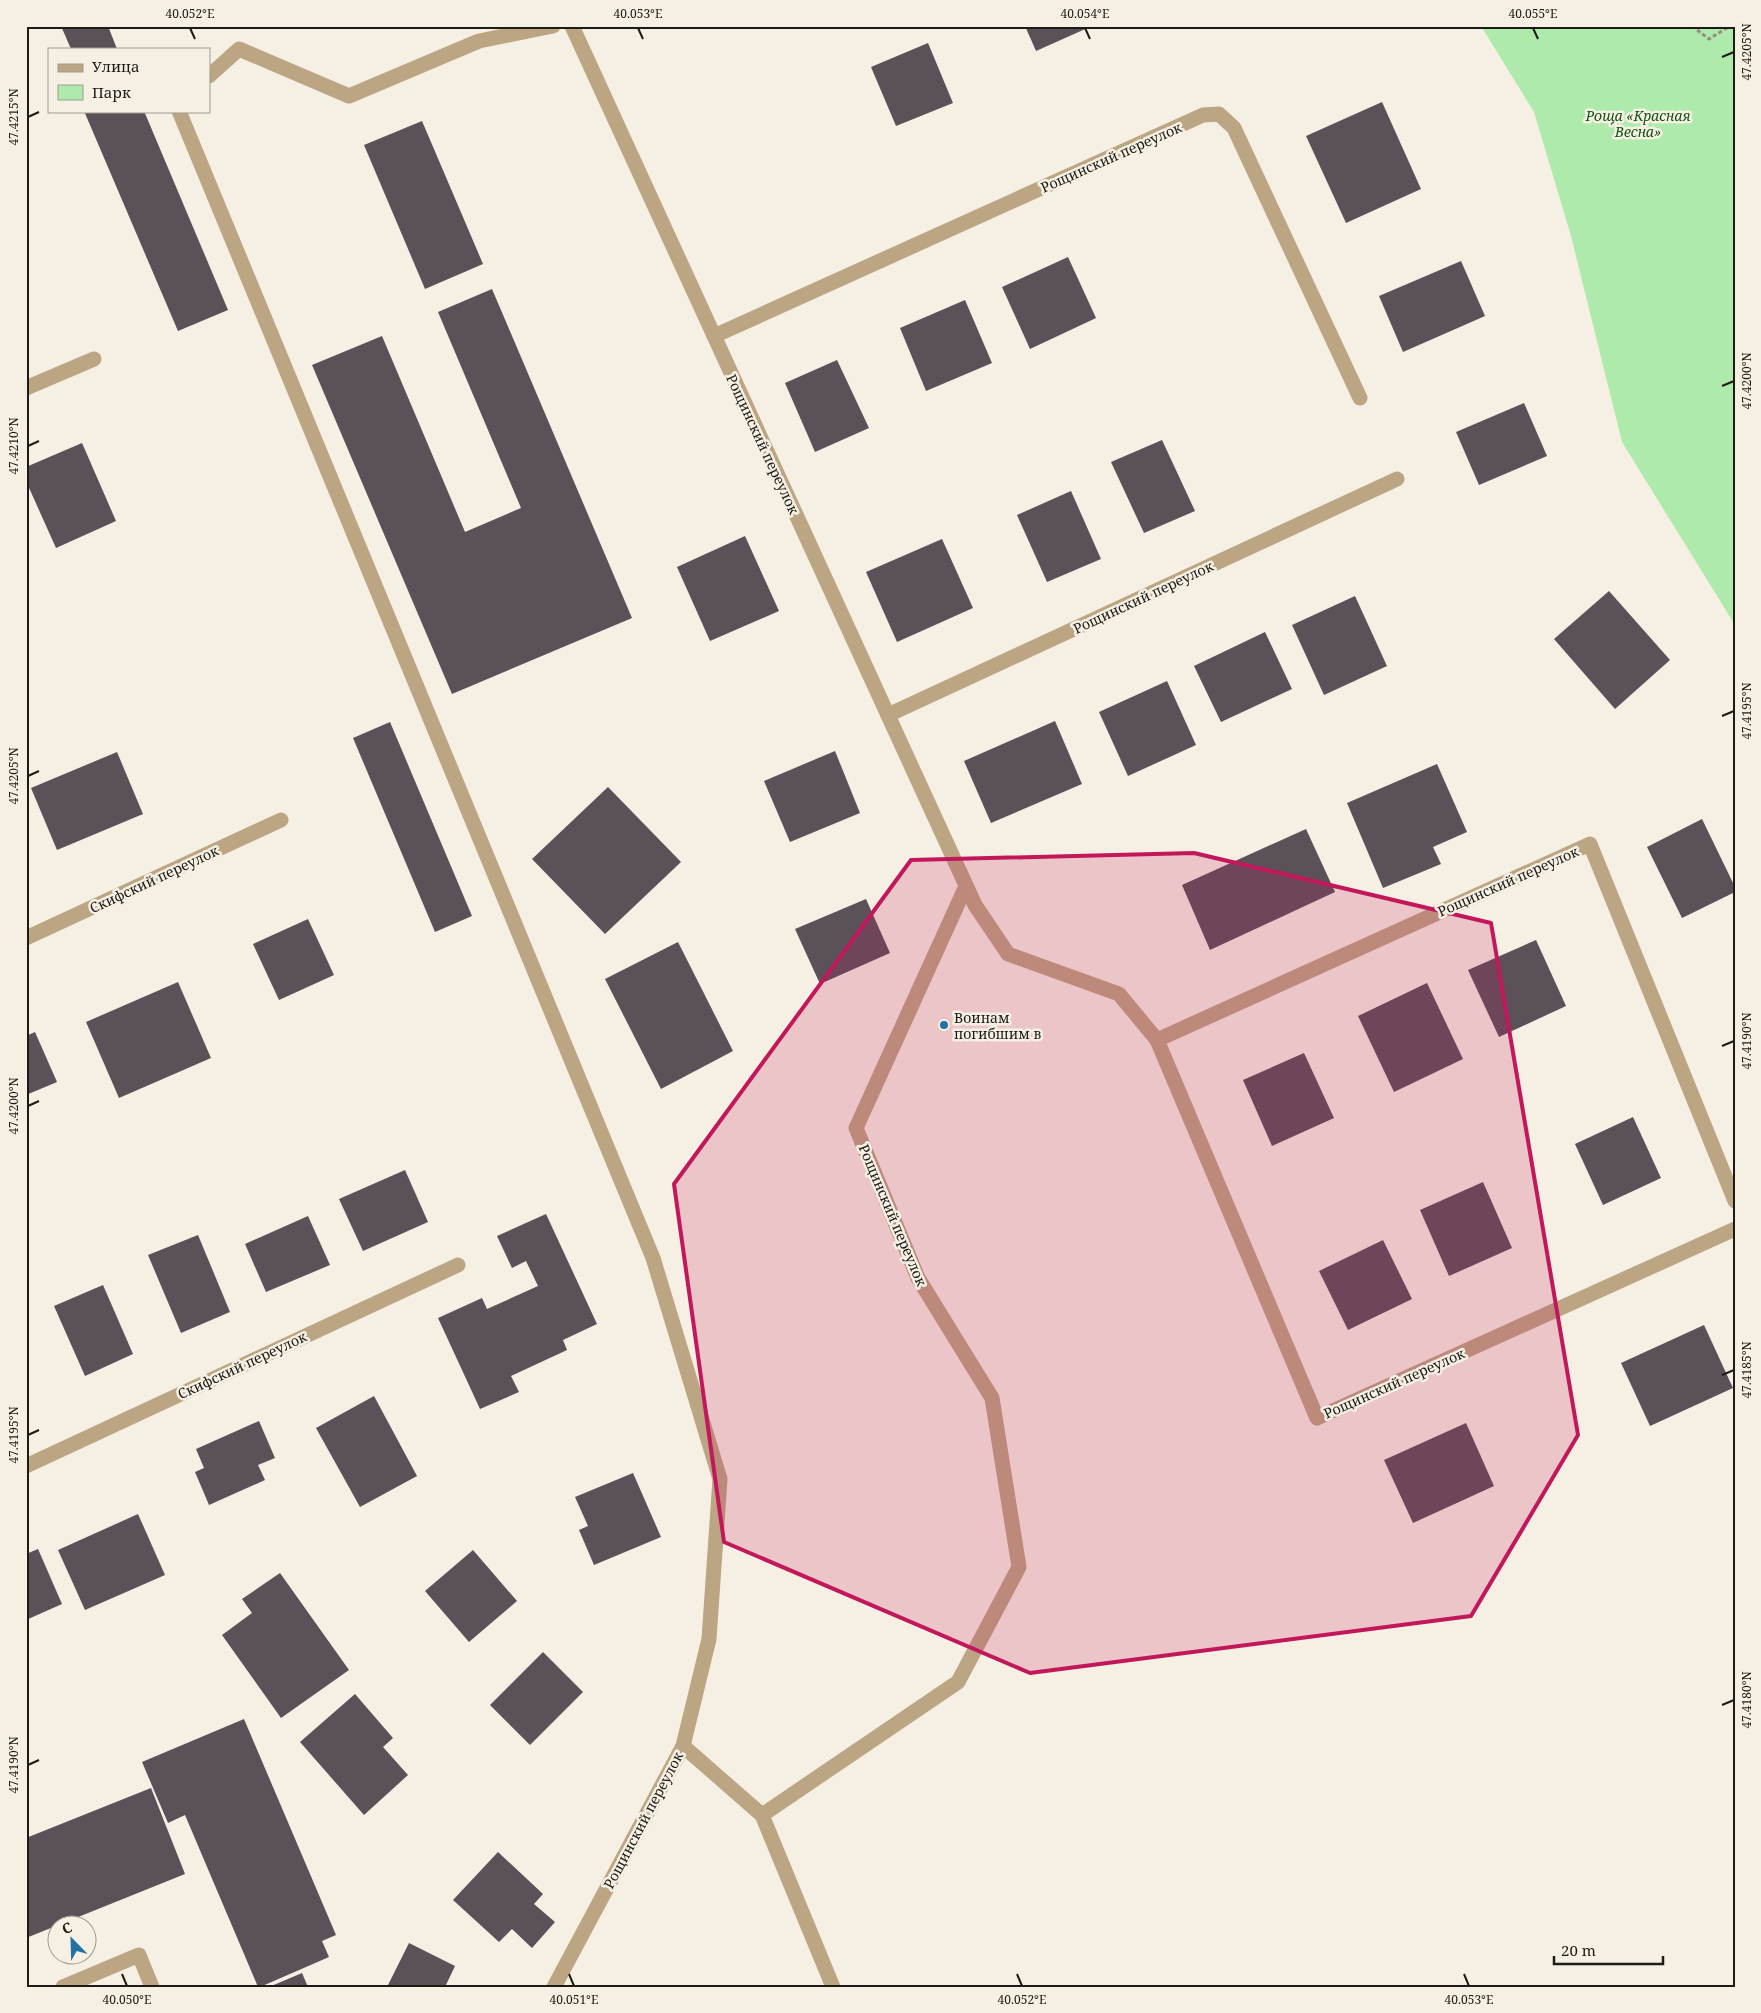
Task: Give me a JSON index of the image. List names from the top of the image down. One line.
{"streets":{"street":["Рощинский переулок","Скифский переулок"]},"parks":["Роща «Красная Весна»"],"places":["Воинам погибшим в"],"legend":["Улица","Парк"],"scale_bar":"20 m","north":"top left","coordinates":["40.052°E","40.053°E","40.054°E","40.055°E","47.4205°N","47.4215°N","47.4200°N","47.4210°N","47.4195°N","47.4190°N","47.4185°N","47.4180°N","40.050°E","40.051°E"]}
